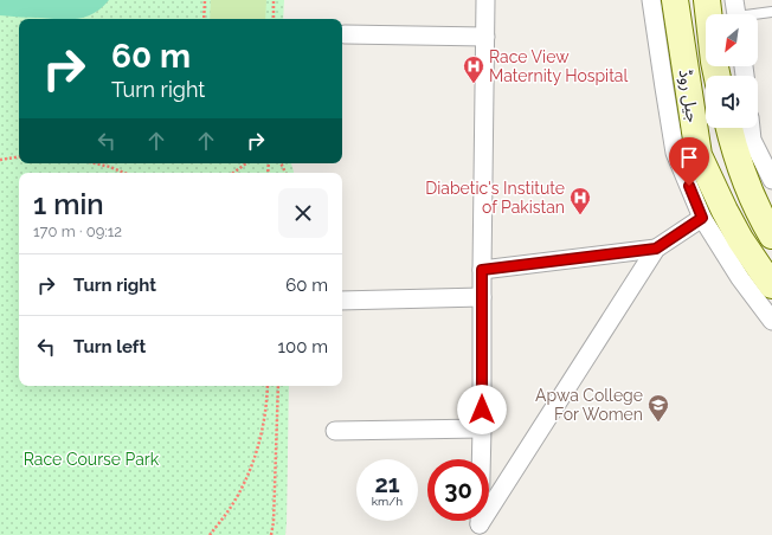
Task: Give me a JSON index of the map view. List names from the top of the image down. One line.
{"streets":{"main road":["جیل روڈ"]},"parks":["Race Course Park"],"places":{"hospital":["Race View Maternity Hospital","Diabetic's Institute of Pakistan"],"school or university":["Apwa College For Women"]},"north":"bottom left","page":{"turn":["60 m","Turn right"],"heading":["1 min","170 m · 09:12"],"list":[{"name":"Turn right","value":"60 m"},{"name":"Turn left","value":"100 m"}],"speed":"21 km/h","limit":"30"}}
